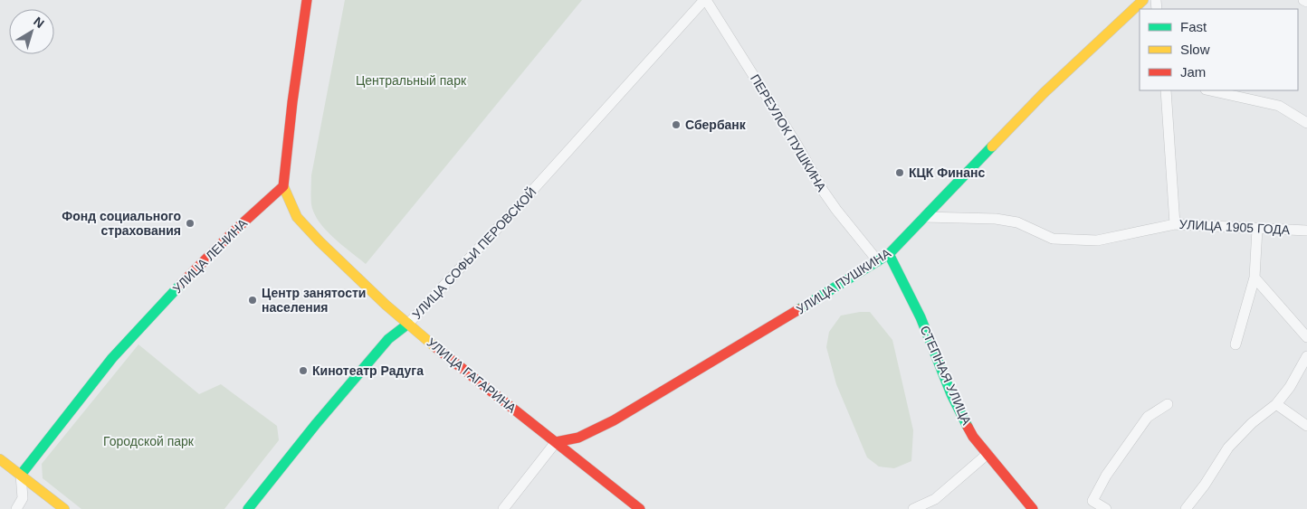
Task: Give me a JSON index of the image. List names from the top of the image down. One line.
{"streets":{"main road":["УЛИЦА СОФЬИ ПЕРОВСКОЙ","УЛИЦА ЛЕНИНА","УЛИЦА ПУШКИНА","УЛИЦА ГАГАРИНА","СТЕПНАЯ УЛИЦА"],"street":["ПЕРЕУЛОК ПУШКИНА","УЛИЦА 1905 ГОДА"]},"crossings":[["ПЕРЕУЛОК ПУШКИНА","УЛИЦА СОФЬИ ПЕРОВСКОЙ"],["ПЕРЕУЛОК ПУШКИНА","УЛИЦА ПУШКИНА"],["УЛИЦА 1905 ГОДА","УЛИЦА ПУШКИНА"],["УЛИЦА СОФЬИ ПЕРОВСКОЙ","УЛИЦА ГАГАРИНА"],["УЛИЦА ЛЕНИНА","УЛИЦА ГАГАРИНА"],["УЛИЦА ПУШКИНА","УЛИЦА ГАГАРИНА"],["УЛИЦА ПУШКИНА","СТЕПНАЯ УЛИЦА"]],"parks":["Центральный парк","Городской парк"],"places":["Сбербанк","КЦК Финанс","Фонд социального страхования","Центр занятости населения","Кинотеатр Радуга"],"legend":["Fast","Slow","Jam"],"north":"top right"}
